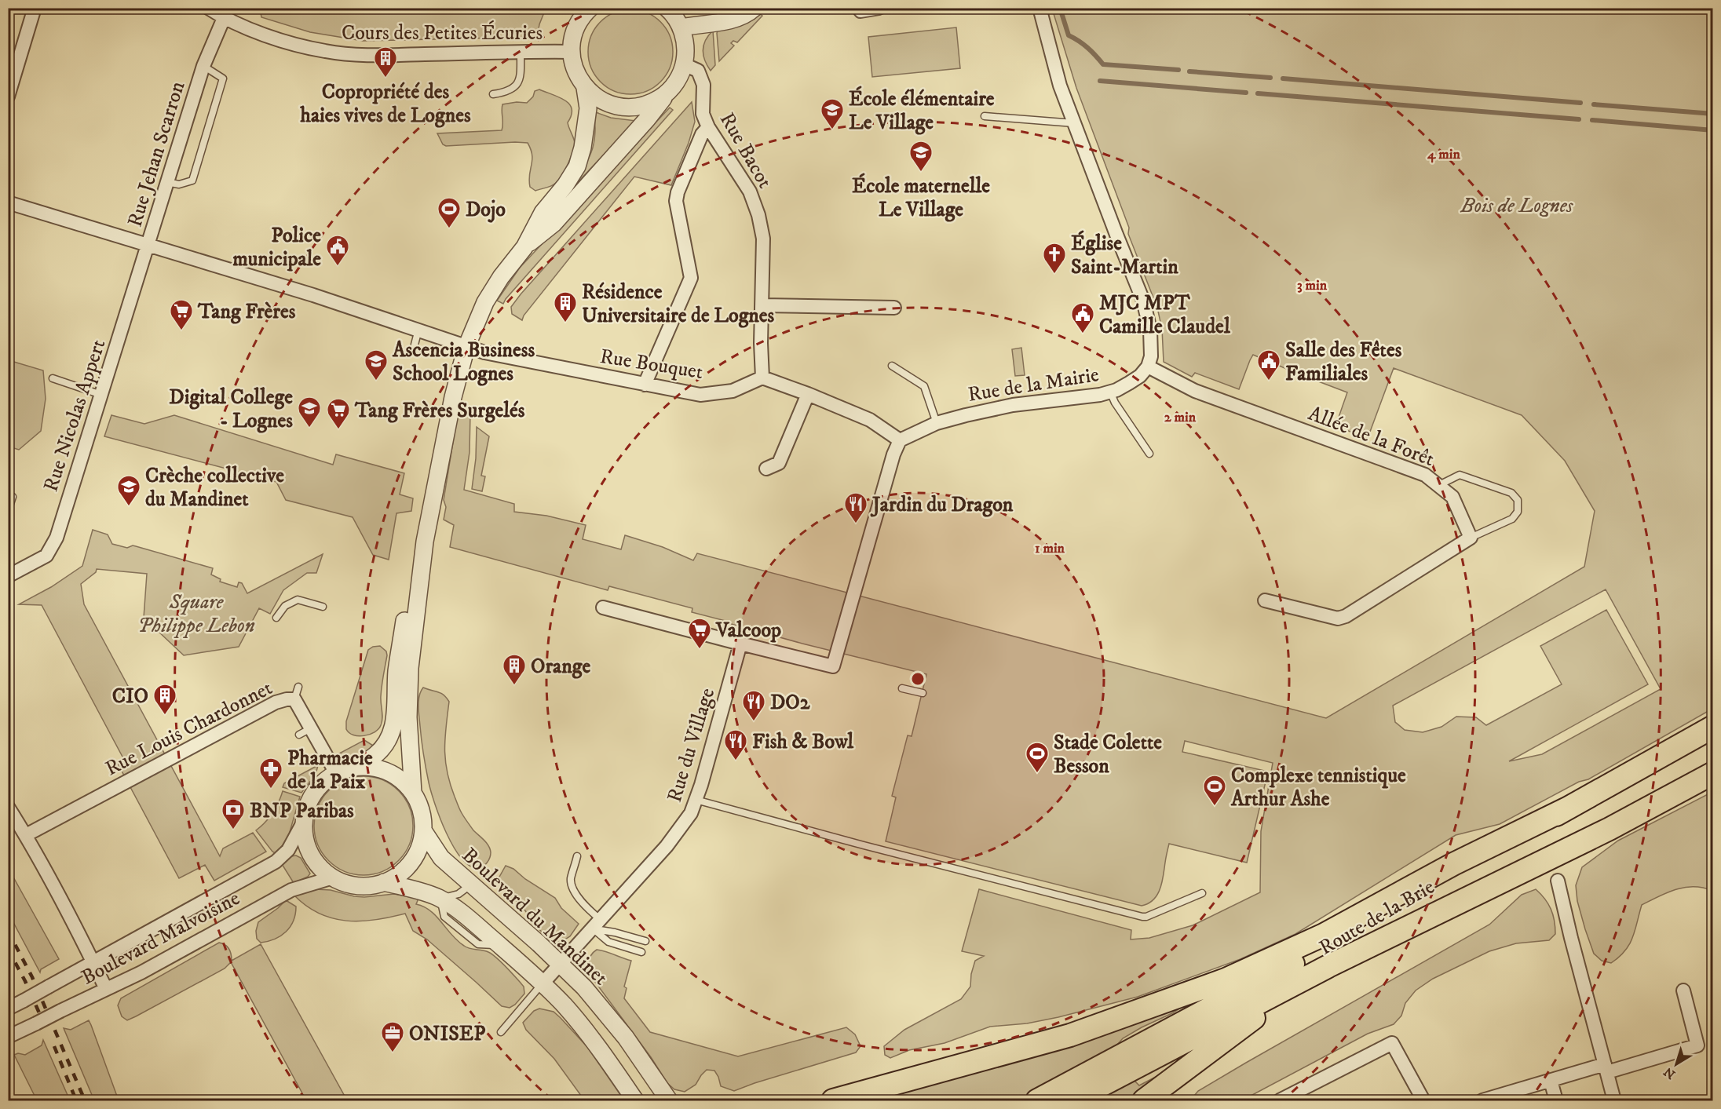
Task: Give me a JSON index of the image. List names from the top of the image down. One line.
{"streets":{"highway":["Route de la Brie"],"street":["Cours des Petites Écuries","Rue Bacot","Rue Jehan Scarron","Rue Bouquet","Rue de la Mairie","Rue Nicolas Appert","Allée de la Forêt","Rue Louis Chardonnet","Rue du Village","Boulevard du Mandinet","Boulevard Malvoisine"]},"crossings":[["Cours des Petites Écuries","Rue Jehan Scarron"],["Rue Bacot","Rue Bouquet"],["Rue Jehan Scarron","Rue Bouquet"],["Rue Jehan Scarron","Rue Nicolas Appert"],["Rue Bouquet","Rue Nicolas Appert"],["Rue de la Mairie","Allée de la Forêt"],["Rue Louis Chardonnet","Boulevard du Mandinet"],["Rue Louis Chardonnet","Boulevard Malvoisine"],["Rue du Village","Boulevard du Mandinet"],["Boulevard du Mandinet","Boulevard Malvoisine"]],"parks":["Bois de Lognes","Square Philippe Lebon"],"places":{"building":["Copropriété des haies vives de Lognes","Résidence Universitaire de Lognes","Orange","CIO"],"school or university":["École élémentaire Le Village","École maternelle Le Village","Ascencia Business School Lognes","Digital College - Lognes","Crèche collective du Mandinet"],"sports":["Dojo","Stade Colette Besson","Complexe tennistique Arthur Ashe"],"public building":["Police municipale","MJC MPT Camille Claudel","Salle des Fêtes Familiales"],"church":["Église Saint-Martin"],"supermarket":["Tang Frères","Tang Frères Surgelés","Valcoop"],"restaurant":["Jardin du Dragon","DO2","Fish & Bowl"],"pharmacy":["Pharmacie de la Paix"],"bank":["BNP Paribas"],"office":["ONISEP"]},"north":"bottom left","rings":["4 min","3 min","2 min","1 min"]}
